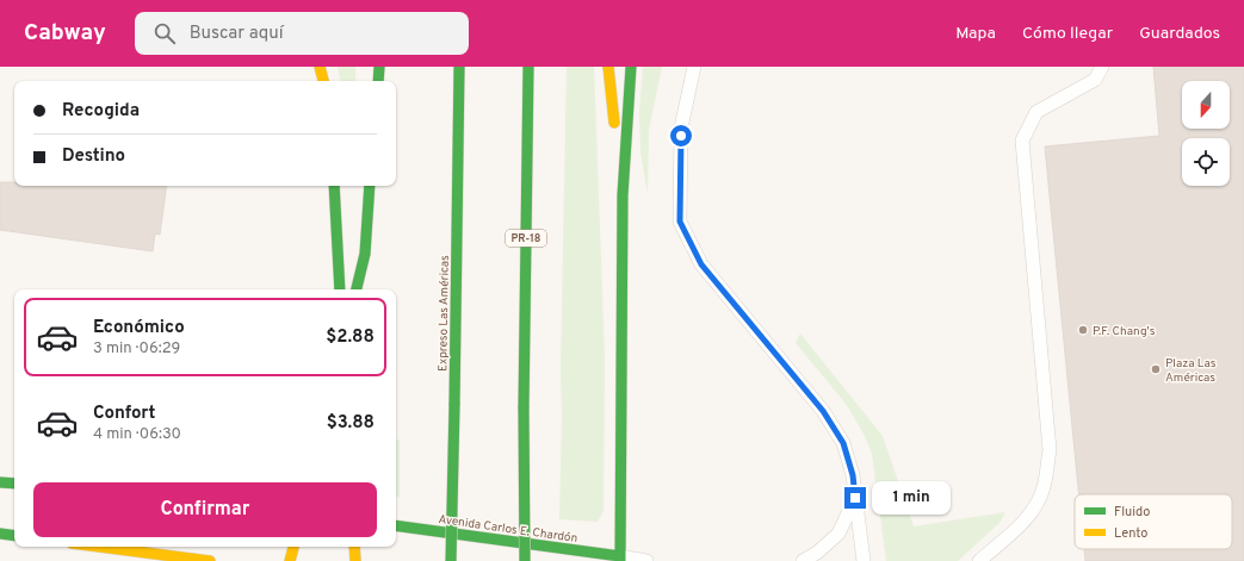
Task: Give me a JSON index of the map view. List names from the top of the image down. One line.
{"streets":{"main road":["PR-18","Expreso Las Américas","Avenida Carlos E. Chardón"]},"places":["P.F. Chang's","Plaza Las Américas"],"legend":["Fluido","Lento"],"north":"bottom","page":{"header":"Cabway","search":"Buscar aquí","nav":["Mapa","Cómo llegar","Guardados"],"banner":["Recogida","Destino"],"list":[{"name":"Económico","note":"3 min · 06:29","value":"$2.88"},{"name":"Confort","note":"4 min · 06:30","value":"$3.88"}],"buttons":"Confirmar","bubble":"1 min"}}
